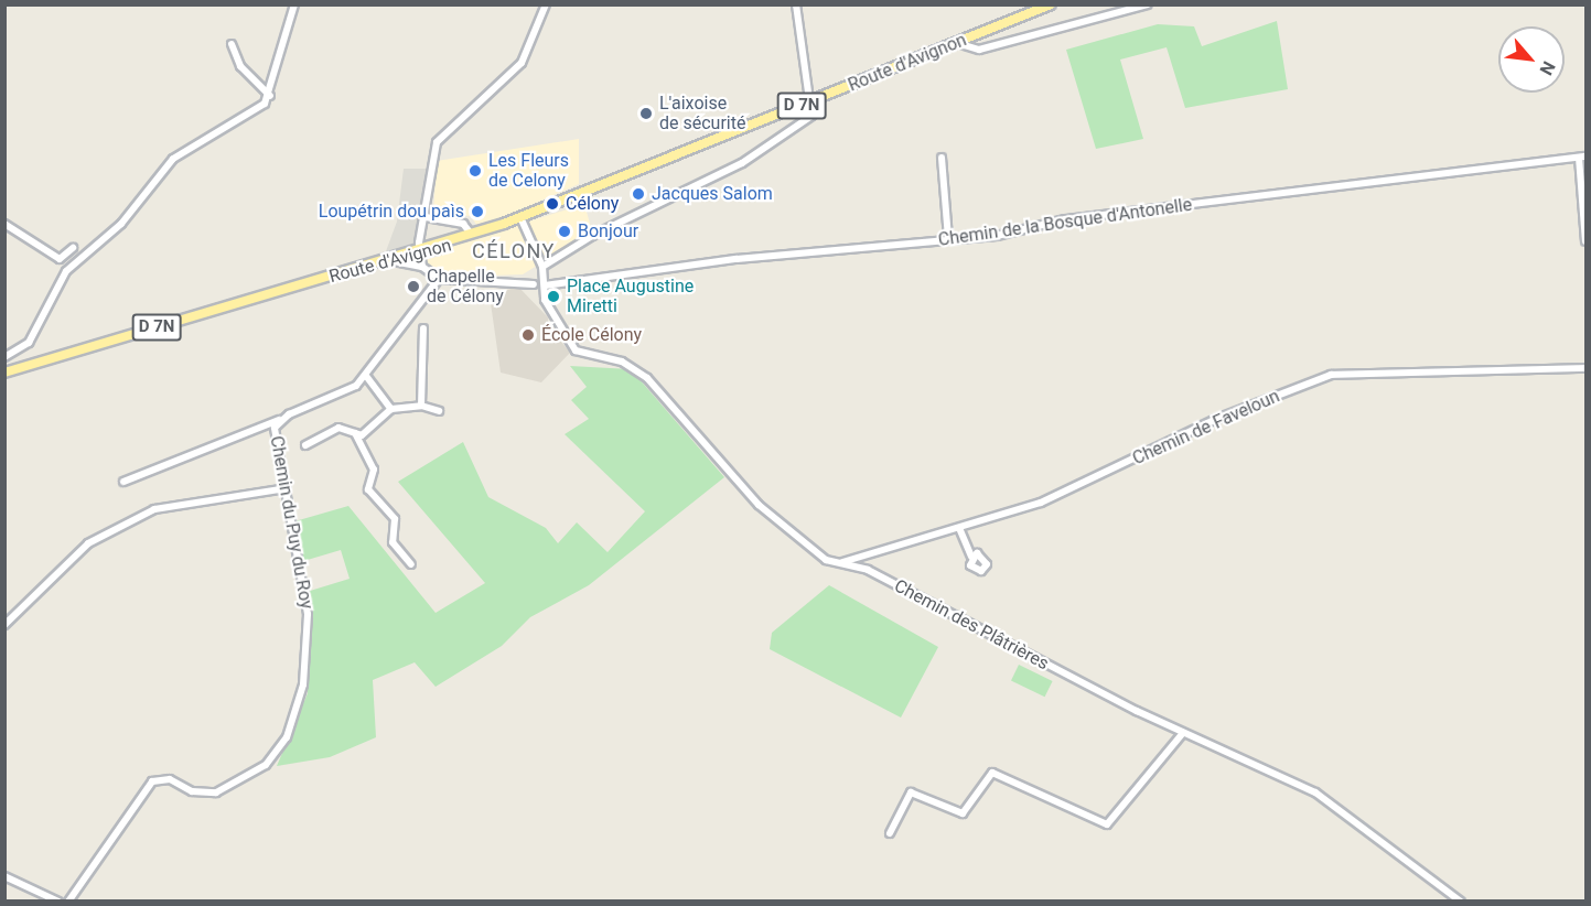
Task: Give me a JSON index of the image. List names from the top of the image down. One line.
{"streets":{"main road":["Route d'Avignon","D 7N"],"street":["Chemin de la Bosque d'Antonelle","Chemin de Faveloun","Chemin du Puy du Roy","Chemin des Plâtrières"]},"crossings":[["Chemin de la Bosque d'Antonelle","Chemin des Plâtrières"],["Chemin de Faveloun","Chemin des Plâtrières"]],"districts":["CÉLONY"],"places":["L'aixoise de sécurité","Les Fleurs de Celony","Jacques Salom","Célony","Loupétrin dou paìs","Bonjour","Chapelle de Célony","Place Augustine Miretti","École Célony"],"north":"bottom right"}
